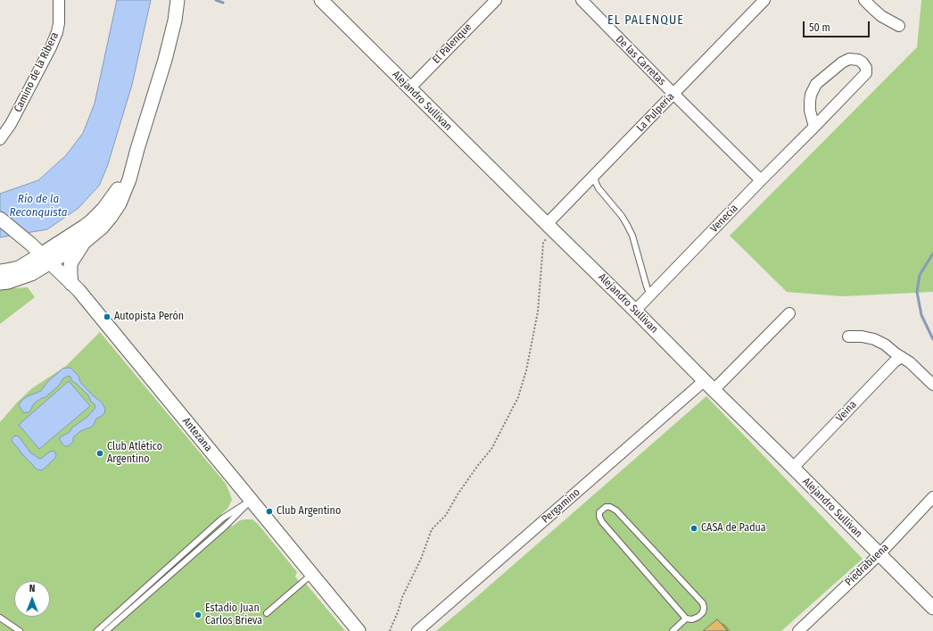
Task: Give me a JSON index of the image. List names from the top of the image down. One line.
{"streets":{"street":["El Palenque","De las Carretas","Camino de la Ribera","Alejandro Sullivan","La Pulpería","Venecia","Veina","Antezana","Pergamino","Piedrabuena"]},"crossings":[["El Palenque","Alejandro Sullivan"],["De las Carretas","La Pulpería"],["De las Carretas","Venecia"],["Alejandro Sullivan","La Pulpería"],["Alejandro Sullivan","Venecia"],["Alejandro Sullivan","Veina"],["Alejandro Sullivan","Pergamino"],["Alejandro Sullivan","Piedrabuena"]],"districts":["EL PALENQUE"],"water":["Río de la Reconquista"],"places":["Autopista Perón","Club Atlético Argentino","Club Argentino","CASA de Padua","Estadio Juan Carlos Brieva"],"scale_bar":"50 m","north":"top"}
